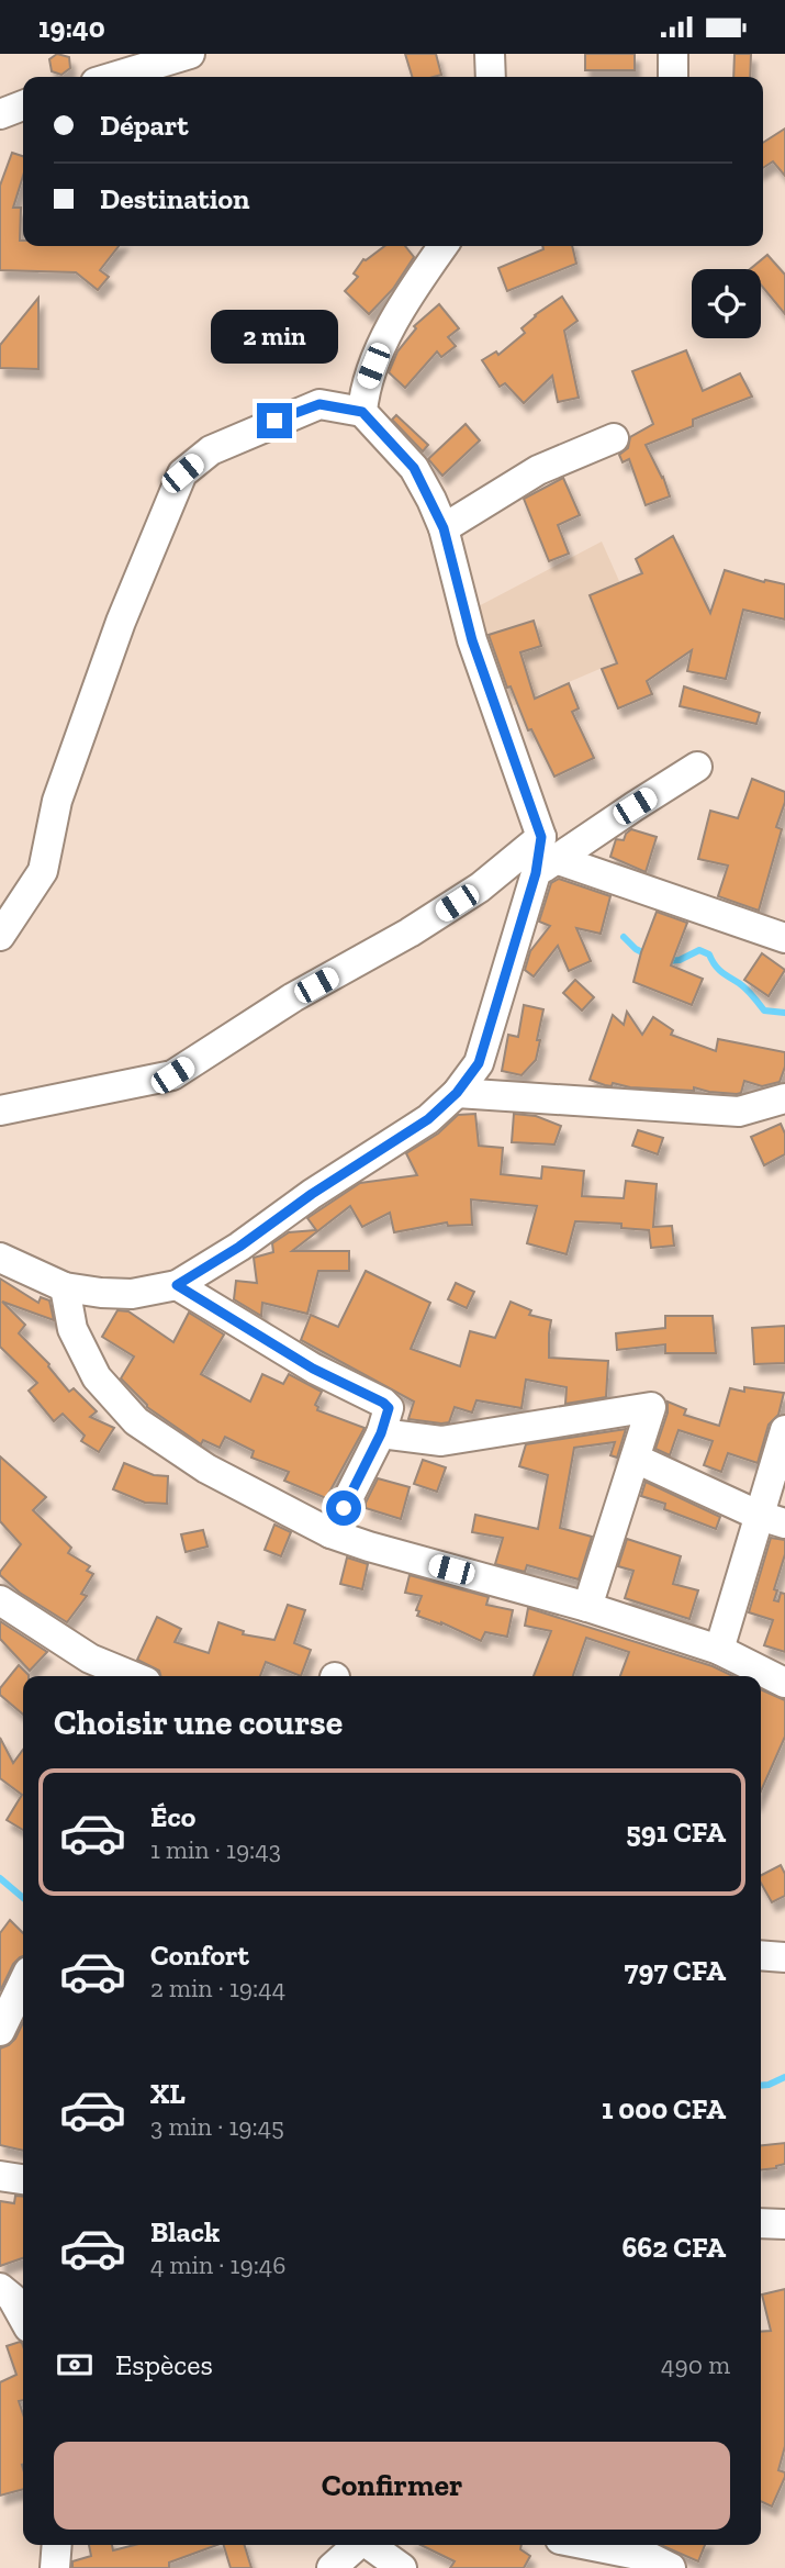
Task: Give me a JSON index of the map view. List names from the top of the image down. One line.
{"page":{"status":"19:40","banner":["Départ","Destination"],"bubble":"2 min","heading":"Choisir une course","list":[{"name":"Éco","note":"1 min · 19:43","value":"591 CFA"},{"name":"Confort","note":"2 min · 19:44","value":"797 CFA"},{"name":"XL","note":"3 min · 19:45","value":"1 000 CFA"},{"name":"Black","note":"4 min · 19:46","value":"662 CFA"}],"pay":["Espèces","490 m"],"buttons":"Confirmer"}}
